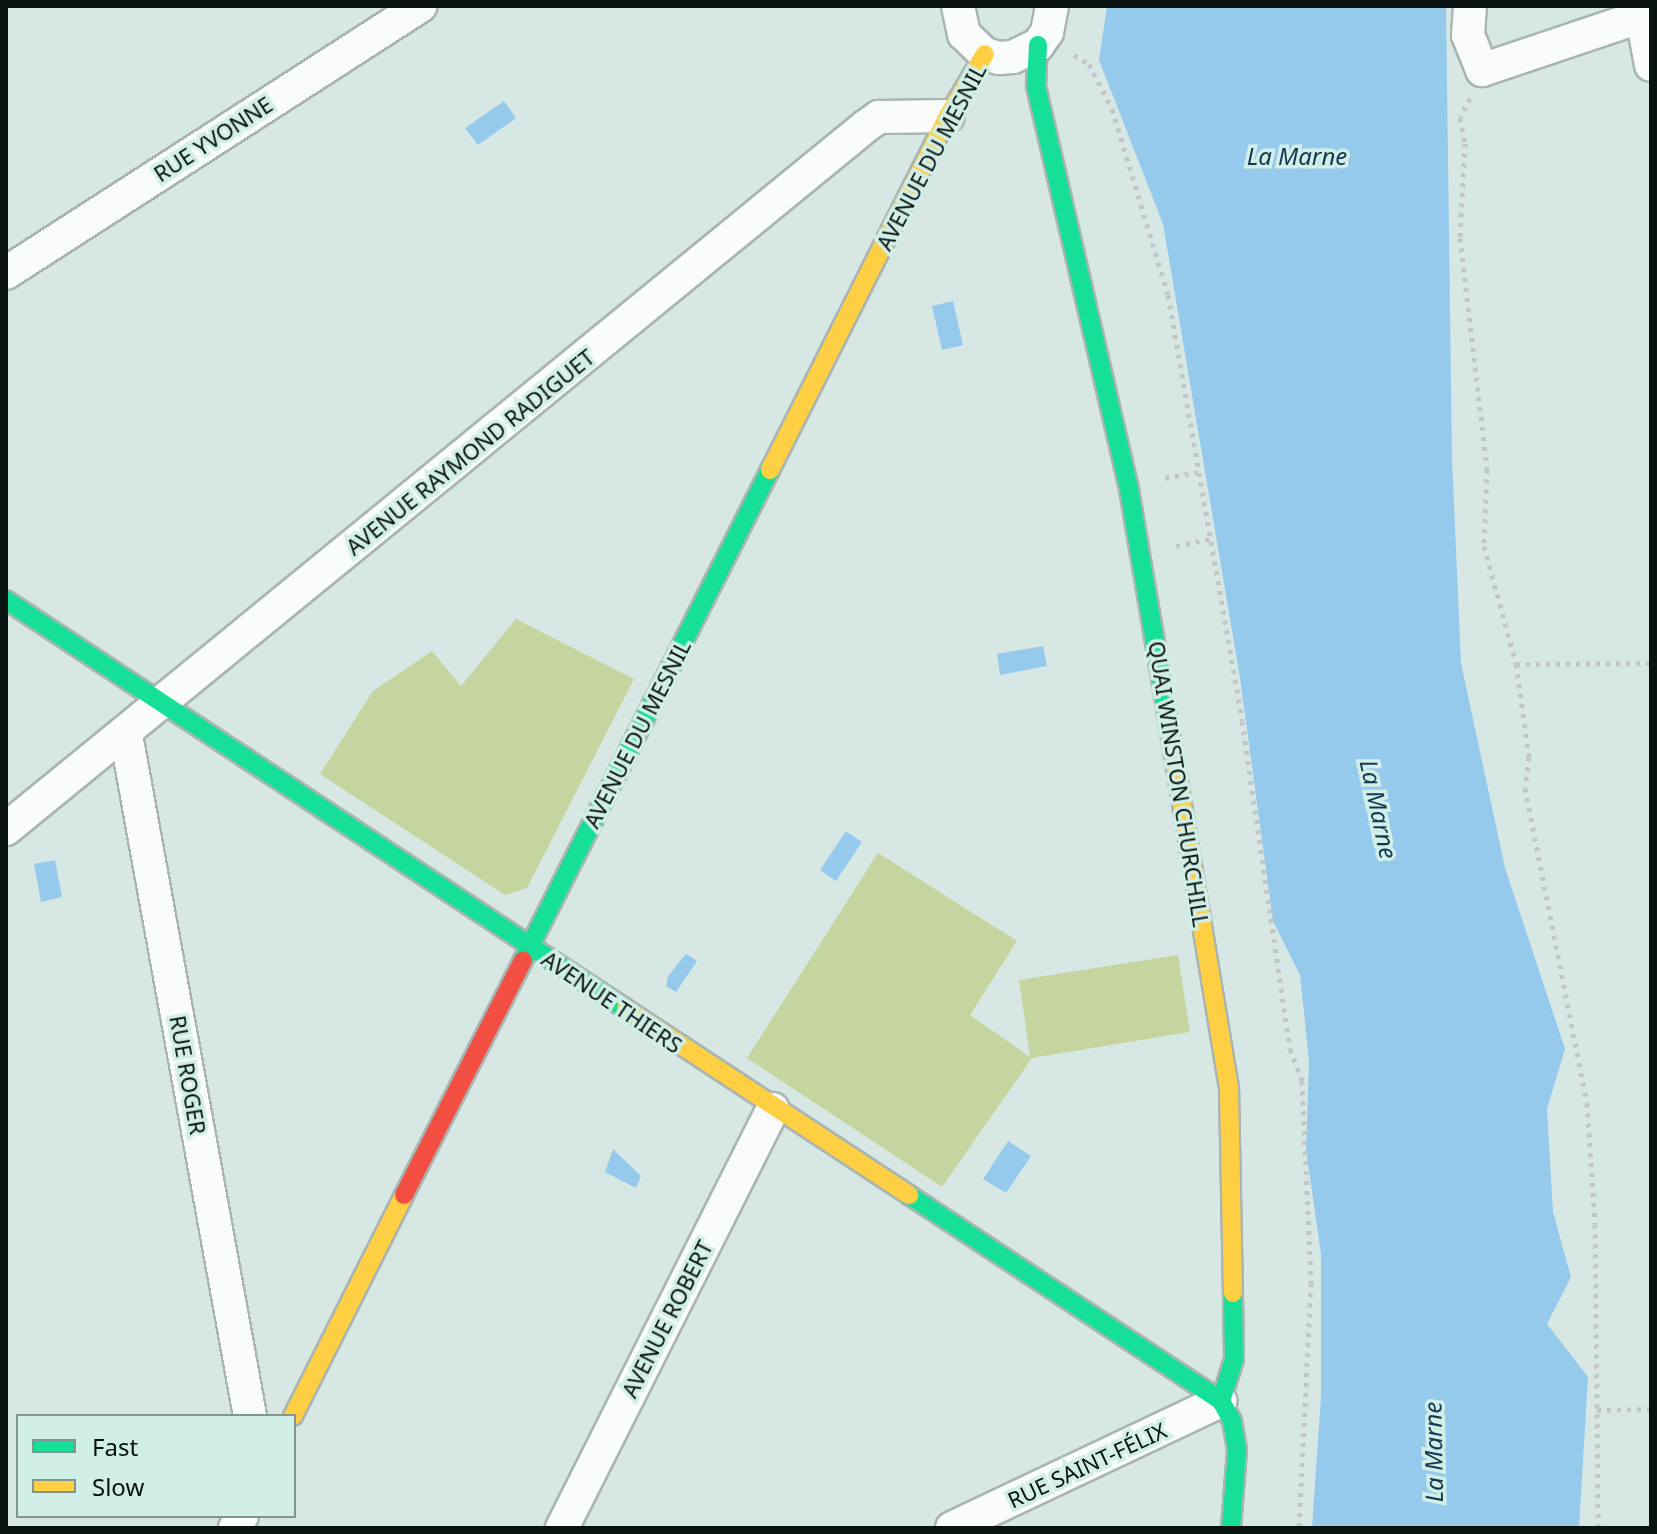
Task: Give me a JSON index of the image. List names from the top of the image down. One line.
{"streets":{"street":["RUE YVONNE","AVENUE DU MESNIL","AVENUE RAYMOND RADIGUET","QUAI WINSTON CHURCHILL","AVENUE THIERS","RUE ROGER","AVENUE ROBERT","RUE SAINT-FÉLIX"]},"crossings":[["AVENUE DU MESNIL","AVENUE RAYMOND RADIGUET"],["AVENUE DU MESNIL","AVENUE THIERS"],["AVENUE RAYMOND RADIGUET","AVENUE THIERS"],["AVENUE RAYMOND RADIGUET","RUE ROGER"],["QUAI WINSTON CHURCHILL","AVENUE THIERS"],["QUAI WINSTON CHURCHILL","RUE SAINT-FÉLIX"],["AVENUE THIERS","AVENUE ROBERT"],["AVENUE THIERS","RUE SAINT-FÉLIX"]],"water":["La Marne"],"legend":["Fast","Slow"]}
